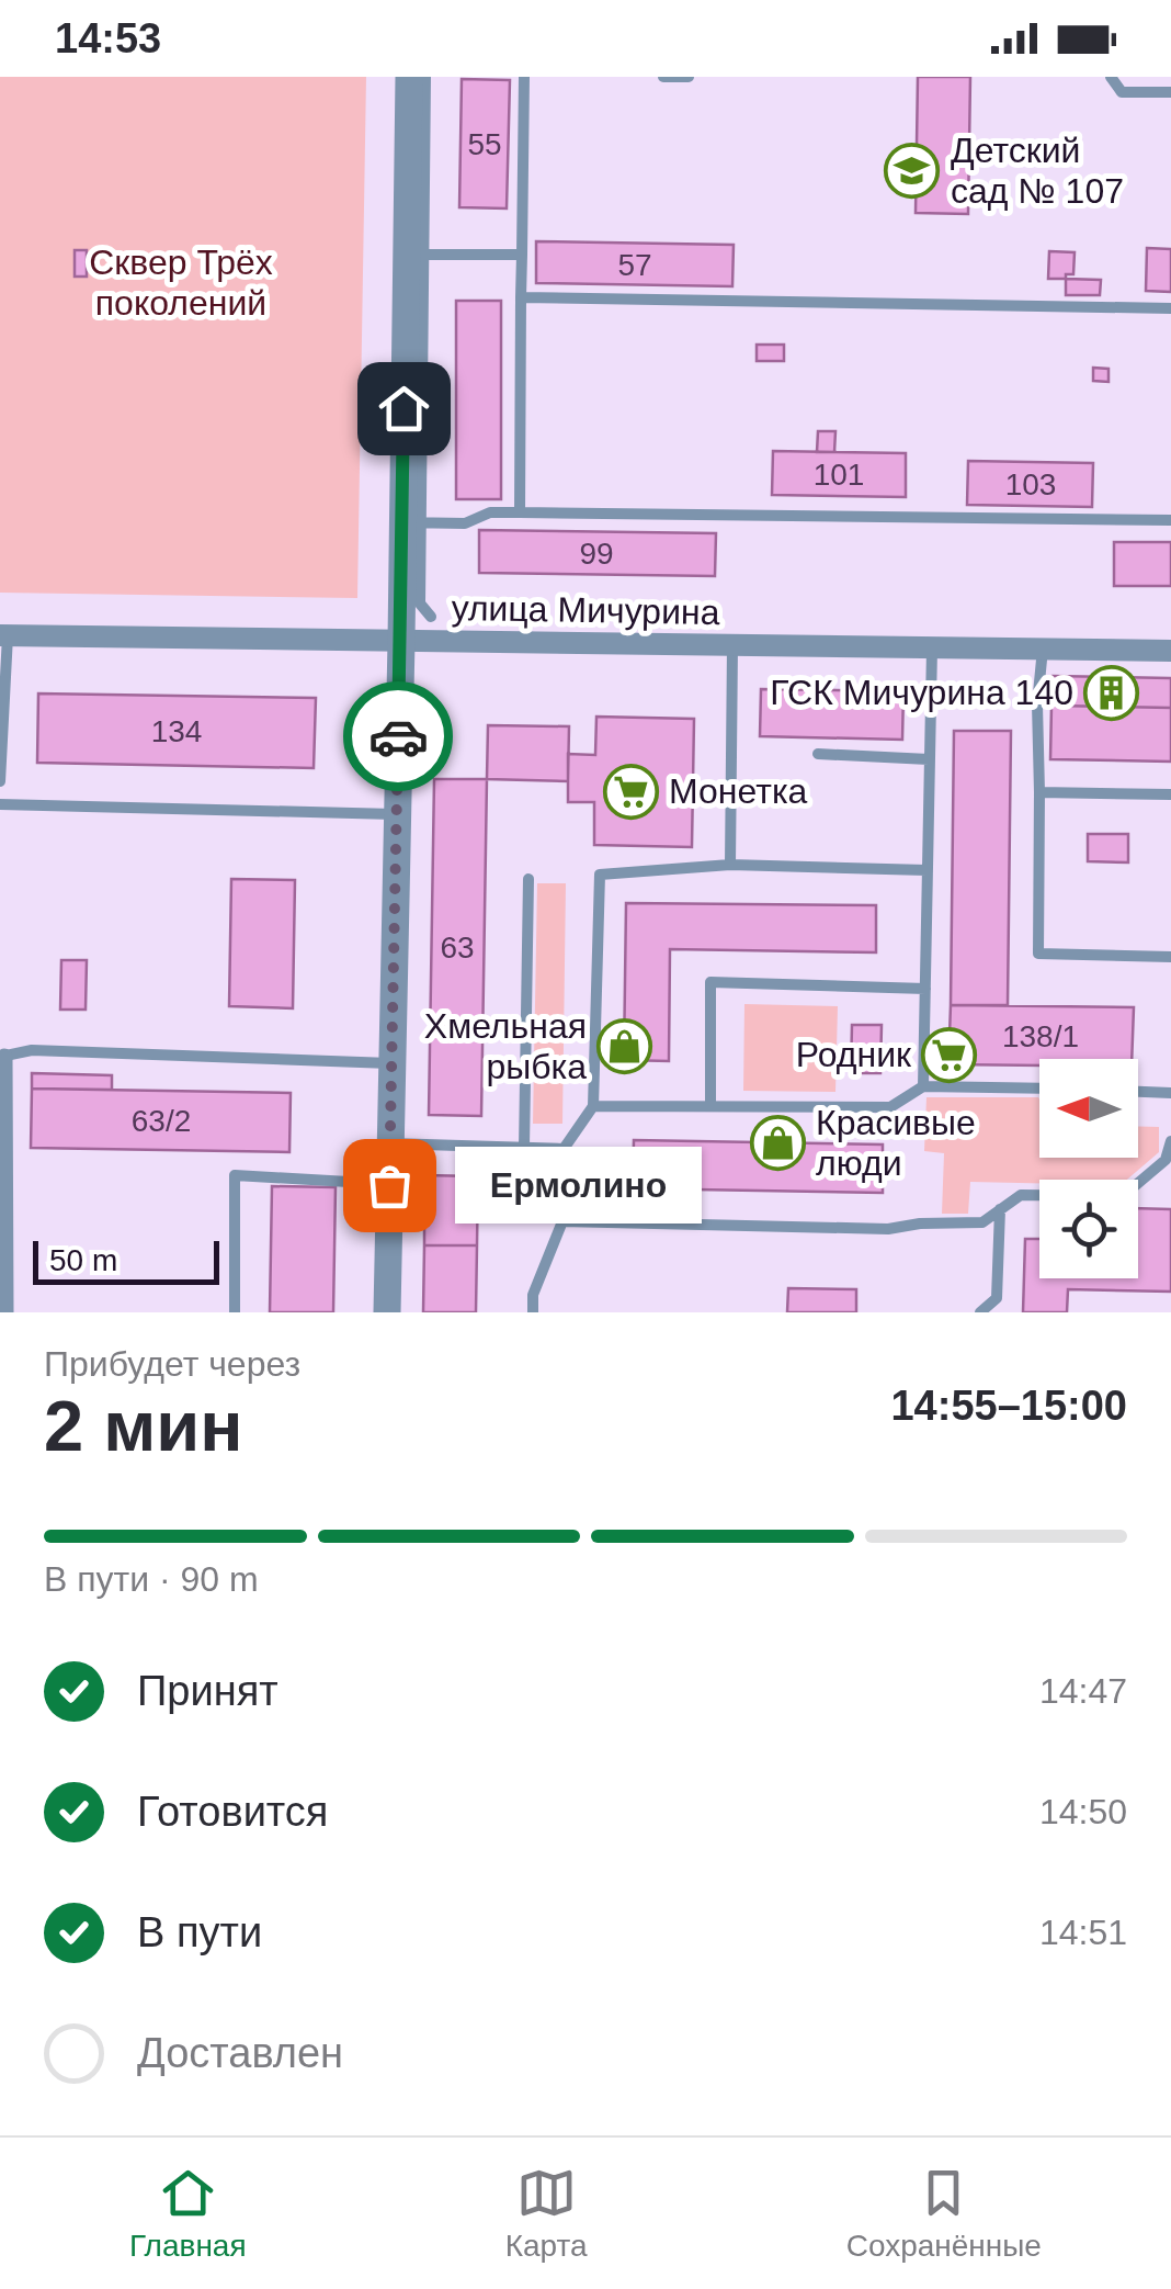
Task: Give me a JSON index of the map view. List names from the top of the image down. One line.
{"streets":{"street":["улица Мичурина"]},"parks":["Сквер Трёх поколений"],"places":{"school or university":["Детский сад № 107"],"building":["ГСК Мичурина 140"],"supermarket":["Монетка","Родник"],"shop":["Хмельная рыбка","Красивые люди"],"other":["Ермолино"]},"house_numbers":["55","57","101","103","99","134","63","138/1","63/2"],"scale_bar":"50 m","north":"left","page":{"status":"14:53","bubble":"Ермолино","scale":"50 m","heading":["2 мин","Прибудет через","14:55–15:00"],"bar":"В пути · 90 m","list":[["Принят","14:47"],["Готовится","14:50"],["В пути","14:51"],"Доставлен"],"tabs":["Главная","Карта","Сохранённые"]}}
